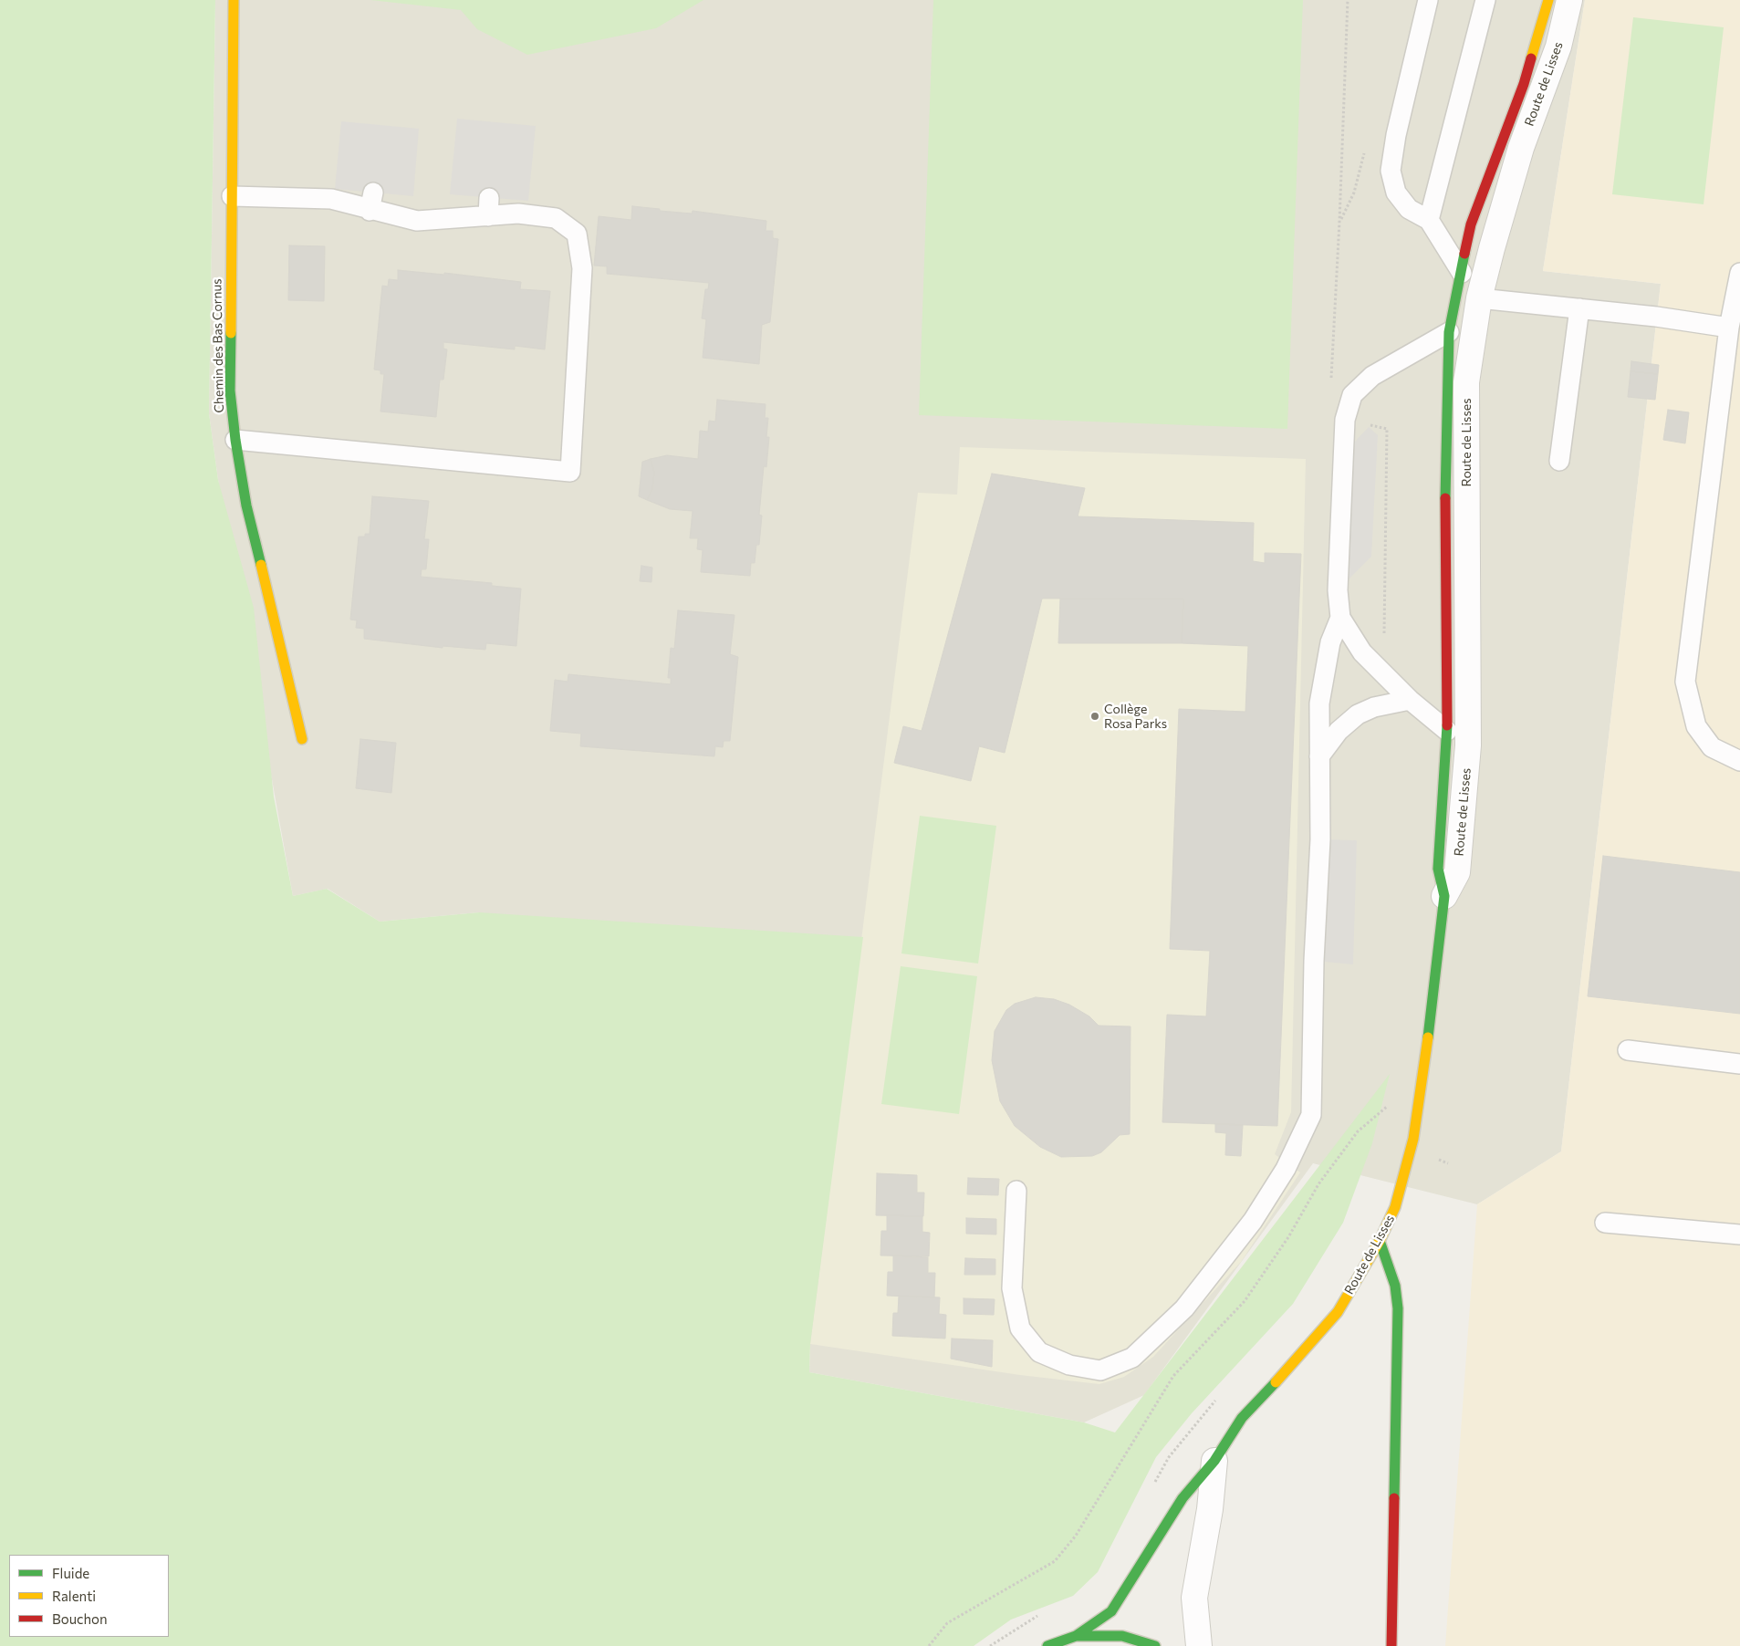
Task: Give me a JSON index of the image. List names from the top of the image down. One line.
{"streets":{"street":["Route de Lisses","Chemin des Bas Cornus"]},"places":["Collège Rosa Parks"],"legend":["Fluide","Ralenti","Bouchon"]}
